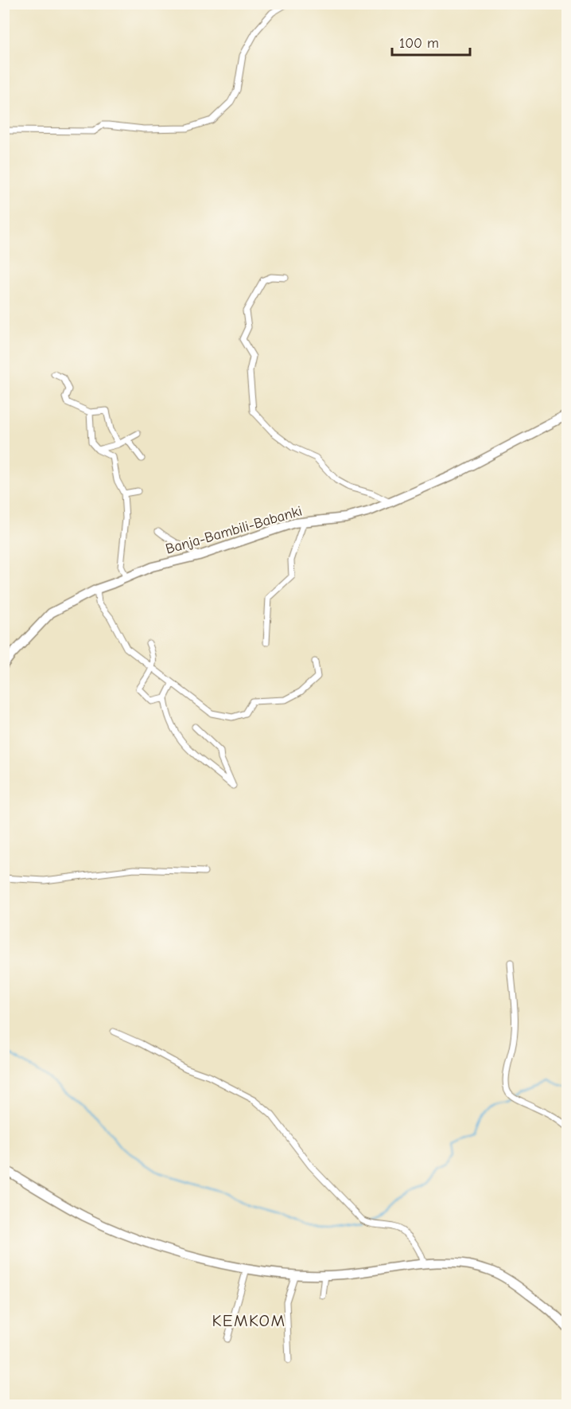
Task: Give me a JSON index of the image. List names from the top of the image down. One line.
{"streets":{"street":["Banja-Bambili-Babanki"]},"districts":["KEMKOM"],"scale_bar":"100 m"}
